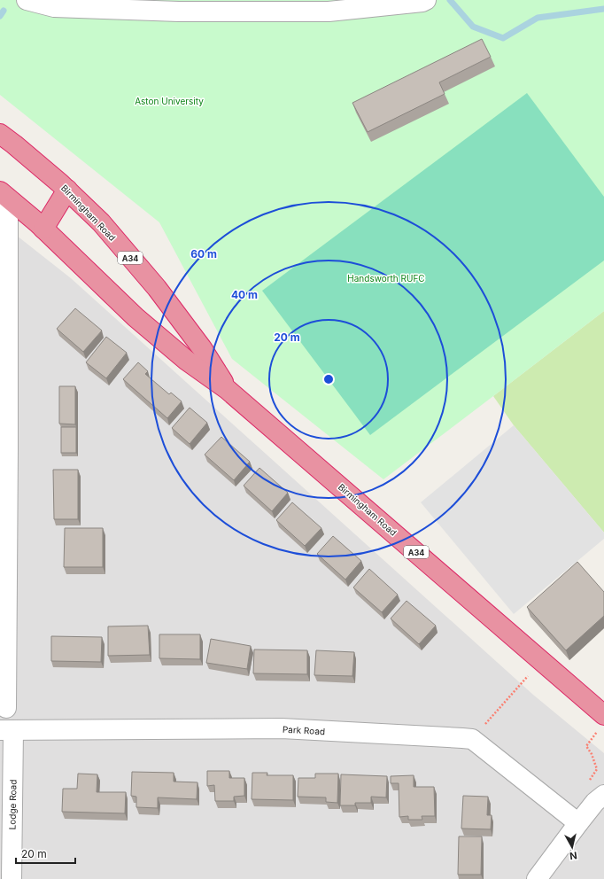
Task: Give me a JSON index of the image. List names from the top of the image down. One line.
{"streets":{"highway":["Birmingham Road","A34"],"street":["Park Road","Lodge Road"]},"crossings":[["Park Road","Lodge Road"]],"parks":["Aston University","Handsworth RUFC"],"scale_bar":"20 m","north":"bottom","rings":["60 m","40 m","20 m"]}
